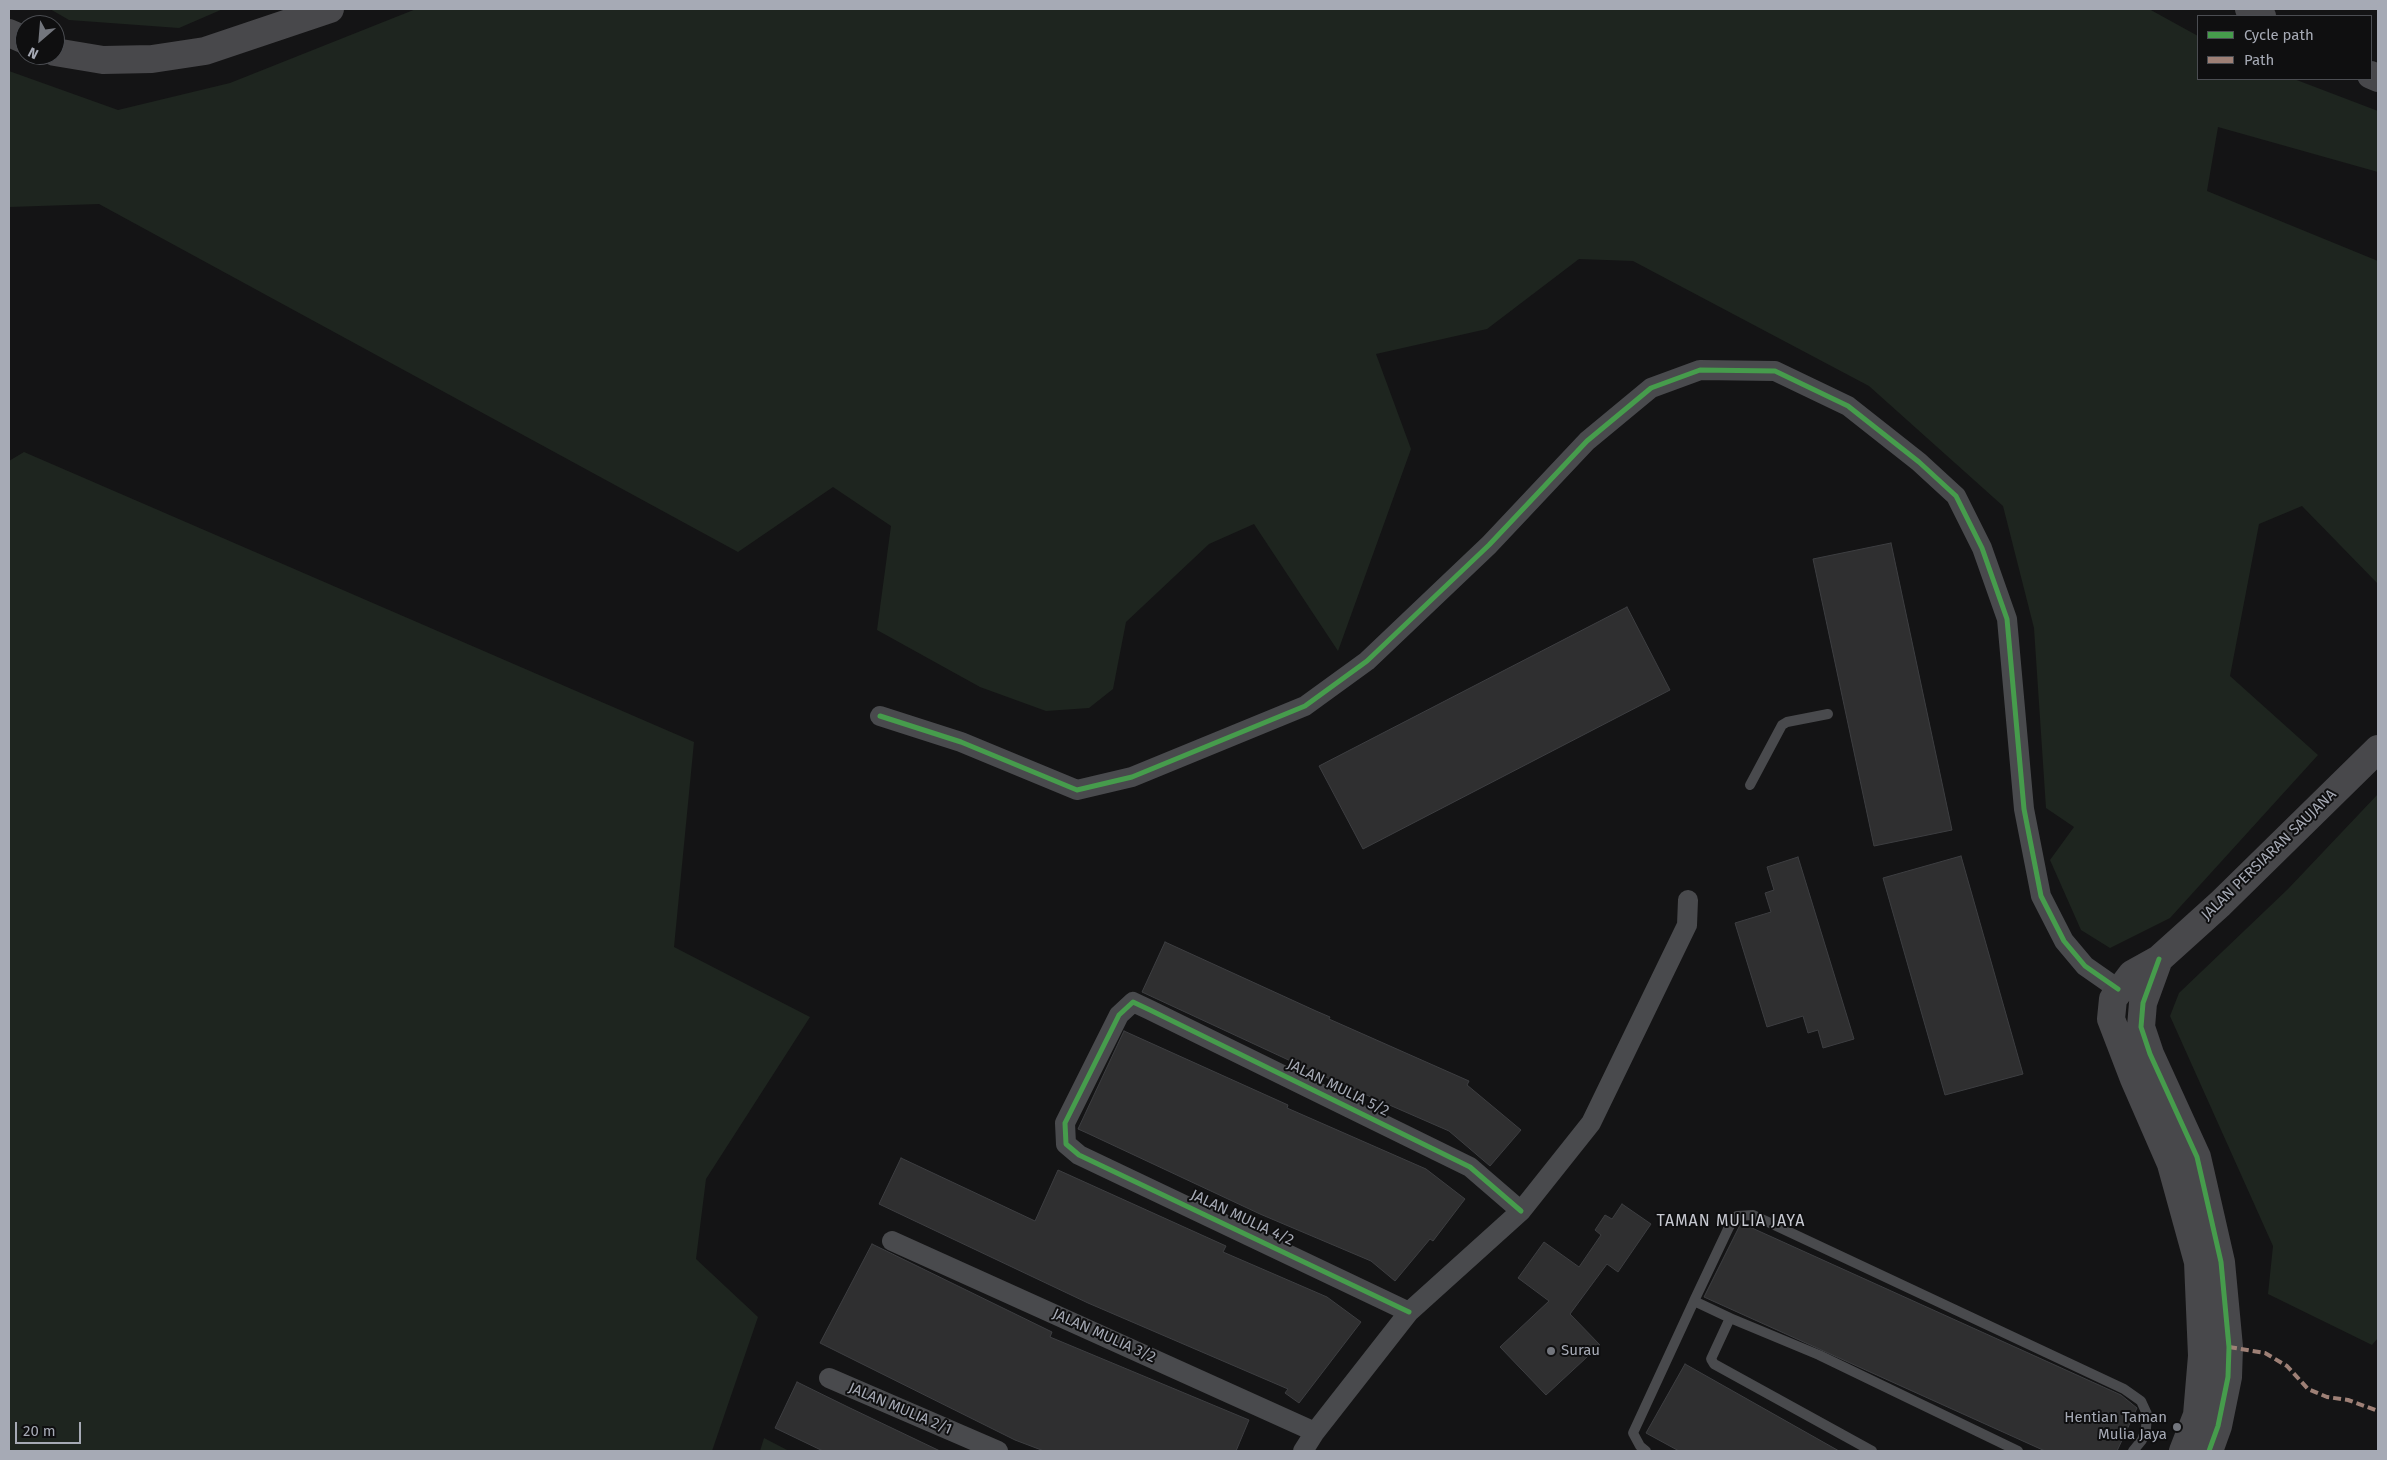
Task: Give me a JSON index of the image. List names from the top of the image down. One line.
{"streets":{"street":["JALAN PERSIARAN SAUJANA","JALAN MULIA 5/2","JALAN MULIA 4/2","JALAN MULIA 3/2","JALAN MULIA 2/1"]},"crossings":[["JALAN MULIA 5/2","JALAN MULIA 4/2"]],"districts":["TAMAN MULIA JAYA"],"places":["Surau","Hentian Taman Mulia Jaya"],"legend":["Cycle path","Path"],"scale_bar":"20 m","north":"bottom left"}
